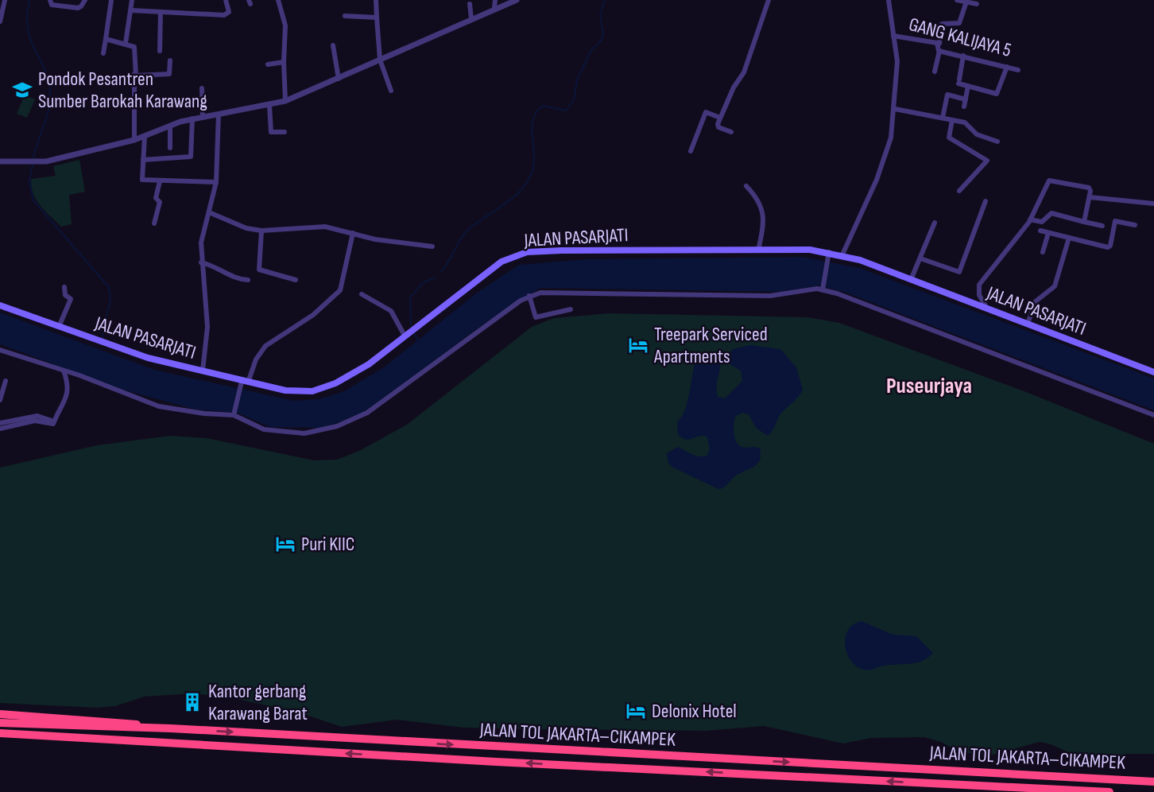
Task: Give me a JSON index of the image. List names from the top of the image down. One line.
{"streets":{"highway":["JALAN TOL JAKARTA–CIKAMPEK"],"main road":["JALAN PASARJATI"],"street":["GANG KALIJAYA 5"]},"districts":["Puseurjaya"],"places":{"school or university":["Pondok Pesantren Sumber Barokah Karawang"],"hotel":["Treepark Serviced Apartments","Puri KIIC","Delonix Hotel"],"building":["Kantor gerbang Karawang Barat"]}}
